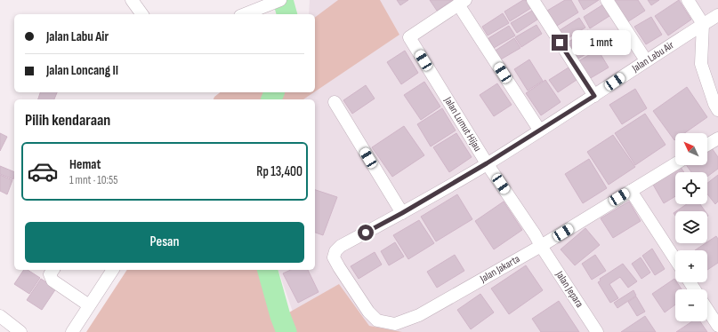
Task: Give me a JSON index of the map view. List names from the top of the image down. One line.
{"streets":{"street":["Jalan Labu Air","Jalan Lumut Hijau","Jalan Jakarta","Jalan Jepara"]},"crossings":[["Jalan Labu Air","Jalan Lumut Hijau"],["Jalan Labu Air","Jalan Jakarta"],["Jalan Lumut Hijau","Jalan Jakarta"],["Jalan Lumut Hijau","Jalan Jepara"],["Jalan Jakarta","Jalan Jepara"]],"north":"top left","page":{"banner":["Jalan Labu Air","Jalan Loncang II"],"bubble":"1 mnt","heading":"Pilih kendaraan","map_buttons":["+","−"],"list":[{"name":"Hemat","note":"1 mnt · 10:55","value":"Rp 13,400"}],"buttons":"Pesan"}}
